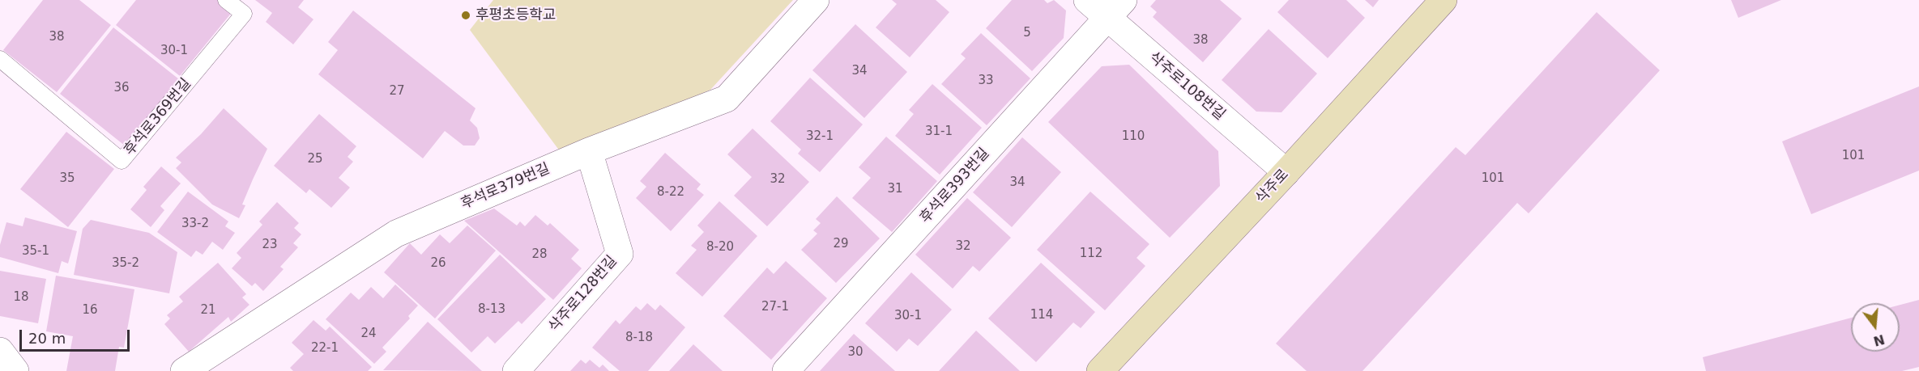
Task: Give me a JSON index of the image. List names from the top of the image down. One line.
{"streets":{"street":["삭주로108번길","후석로393번길","후석로379번길","삭주로","삭주로128번길"],"lane":["후석로369번길"]},"crossings":[["삭주로108번길","후석로393번길"],["삭주로108번길","삭주로"],["후석로379번길","삭주로128번길"]],"places":["후평초등학교"],"house_numbers":["5","38","38","30-1","34","33","36","27","31-1","32-1","110","101","25","35","101","32","34","31","8-22","33-2","29","23","32","8-20","35-1","112","28","35-2","26","18","27-1","8-13","16","21","114","30-1","24","8-18","22-1","30"],"scale_bar":"20 m","north":"bottom"}
